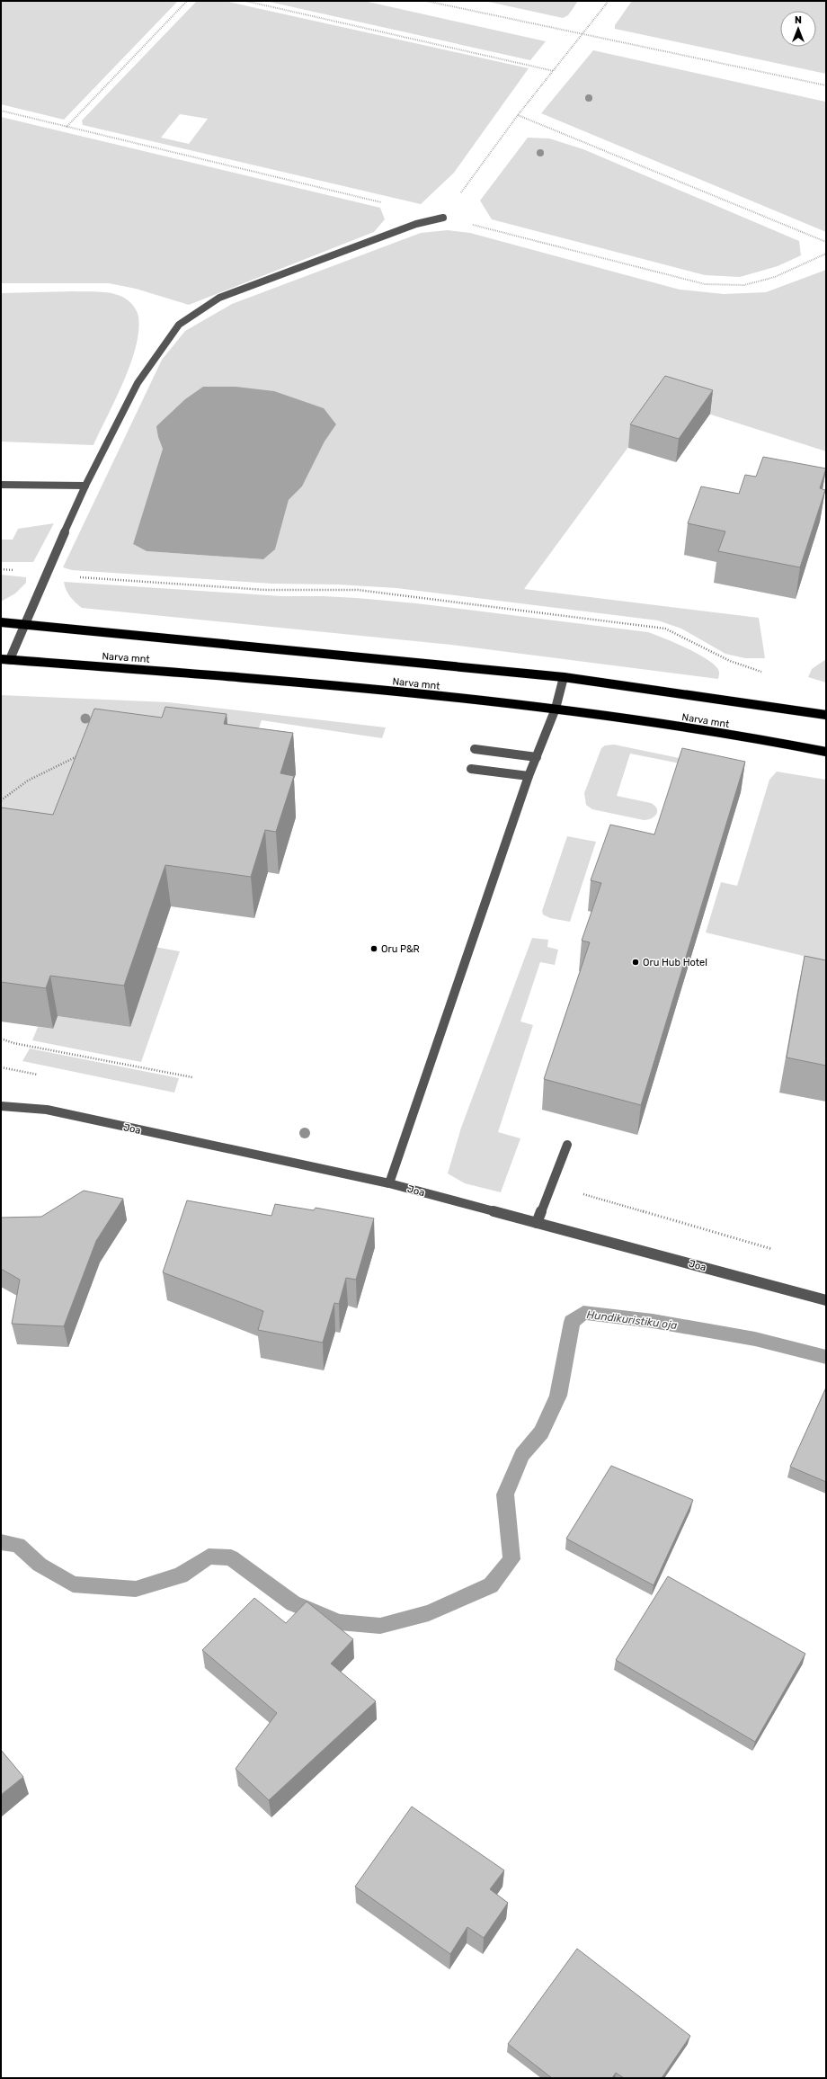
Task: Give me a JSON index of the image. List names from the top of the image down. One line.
{"streets":{"main road":["Narva mnt"],"street":["Joa"]},"water":["Hundikuristiku oja"],"places":["Oru P&R","Oru Hub Hotel"],"north":"top"}
